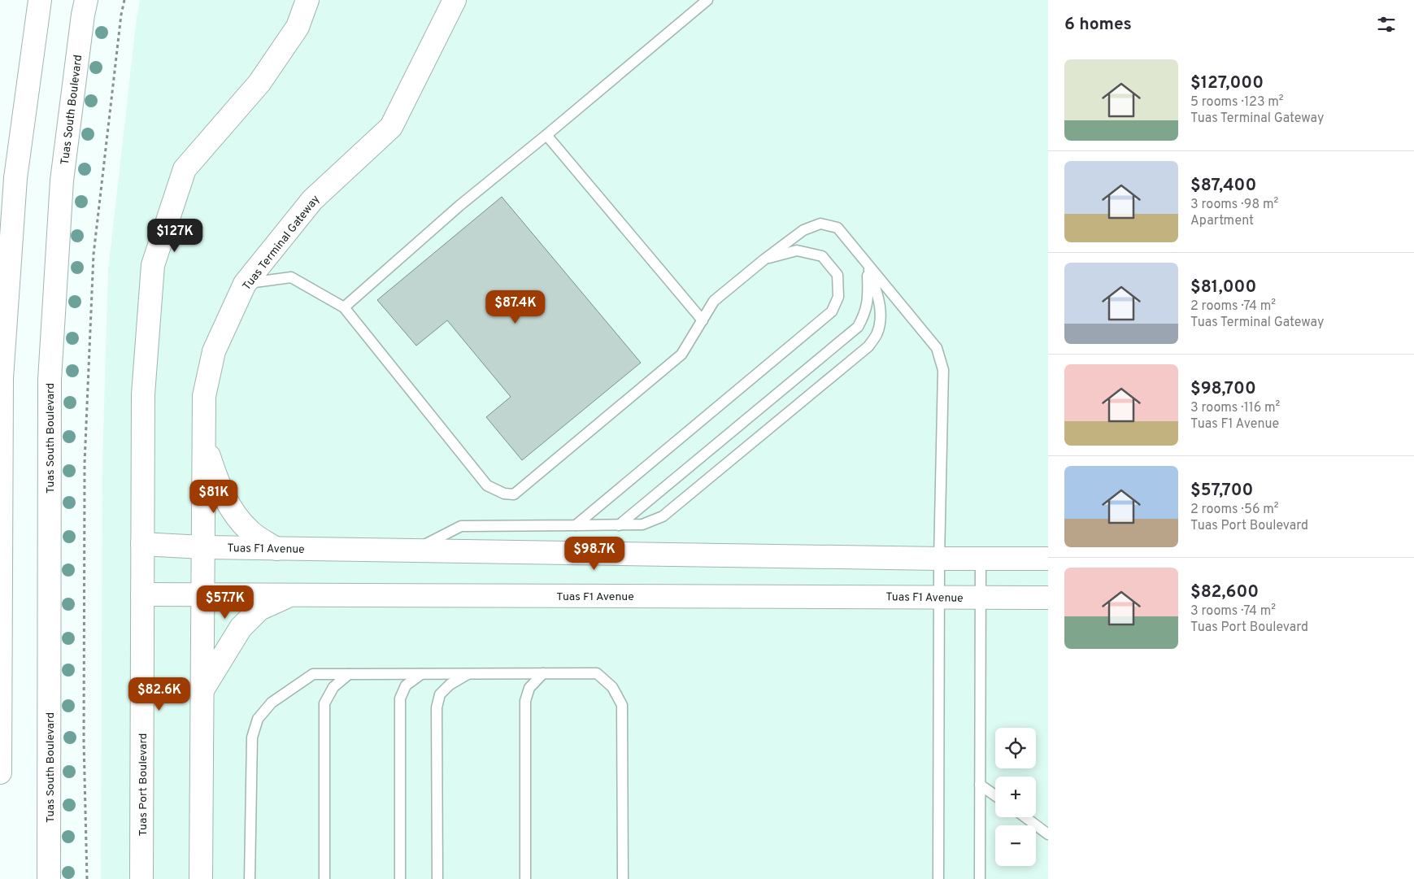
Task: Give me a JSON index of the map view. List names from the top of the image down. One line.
{"streets":{"street":["Tuas South Boulevard","Tuas Terminal Gateway","Tuas F1 Avenue","Tuas Port Boulevard"]},"crossings":[["Tuas Terminal Gateway","Tuas F1 Avenue"],["Tuas F1 Avenue","Tuas Port Boulevard"]],"page":{"heading":"6 homes","list":[{"name":"$127,000","note":"5 rooms · 123 m² · Tuas Terminal Gateway"},{"name":"$87,400","note":"3 rooms · 98 m² · Apartment"},{"name":"$81,000","note":"2 rooms · 74 m² · Tuas Terminal Gateway"},{"name":"$98,700","note":"3 rooms · 116 m² · Tuas F1 Avenue"},{"name":"$57,700","note":"2 rooms · 56 m² · Tuas Port Boulevard"},{"name":"$82,600","note":"3 rooms · 74 m² · Tuas Port Boulevard"}],"price":["$127K","$87.4K","$81K","$98.7K","$57.7K","$82.6K"],"map_buttons":["+","−"]}}
